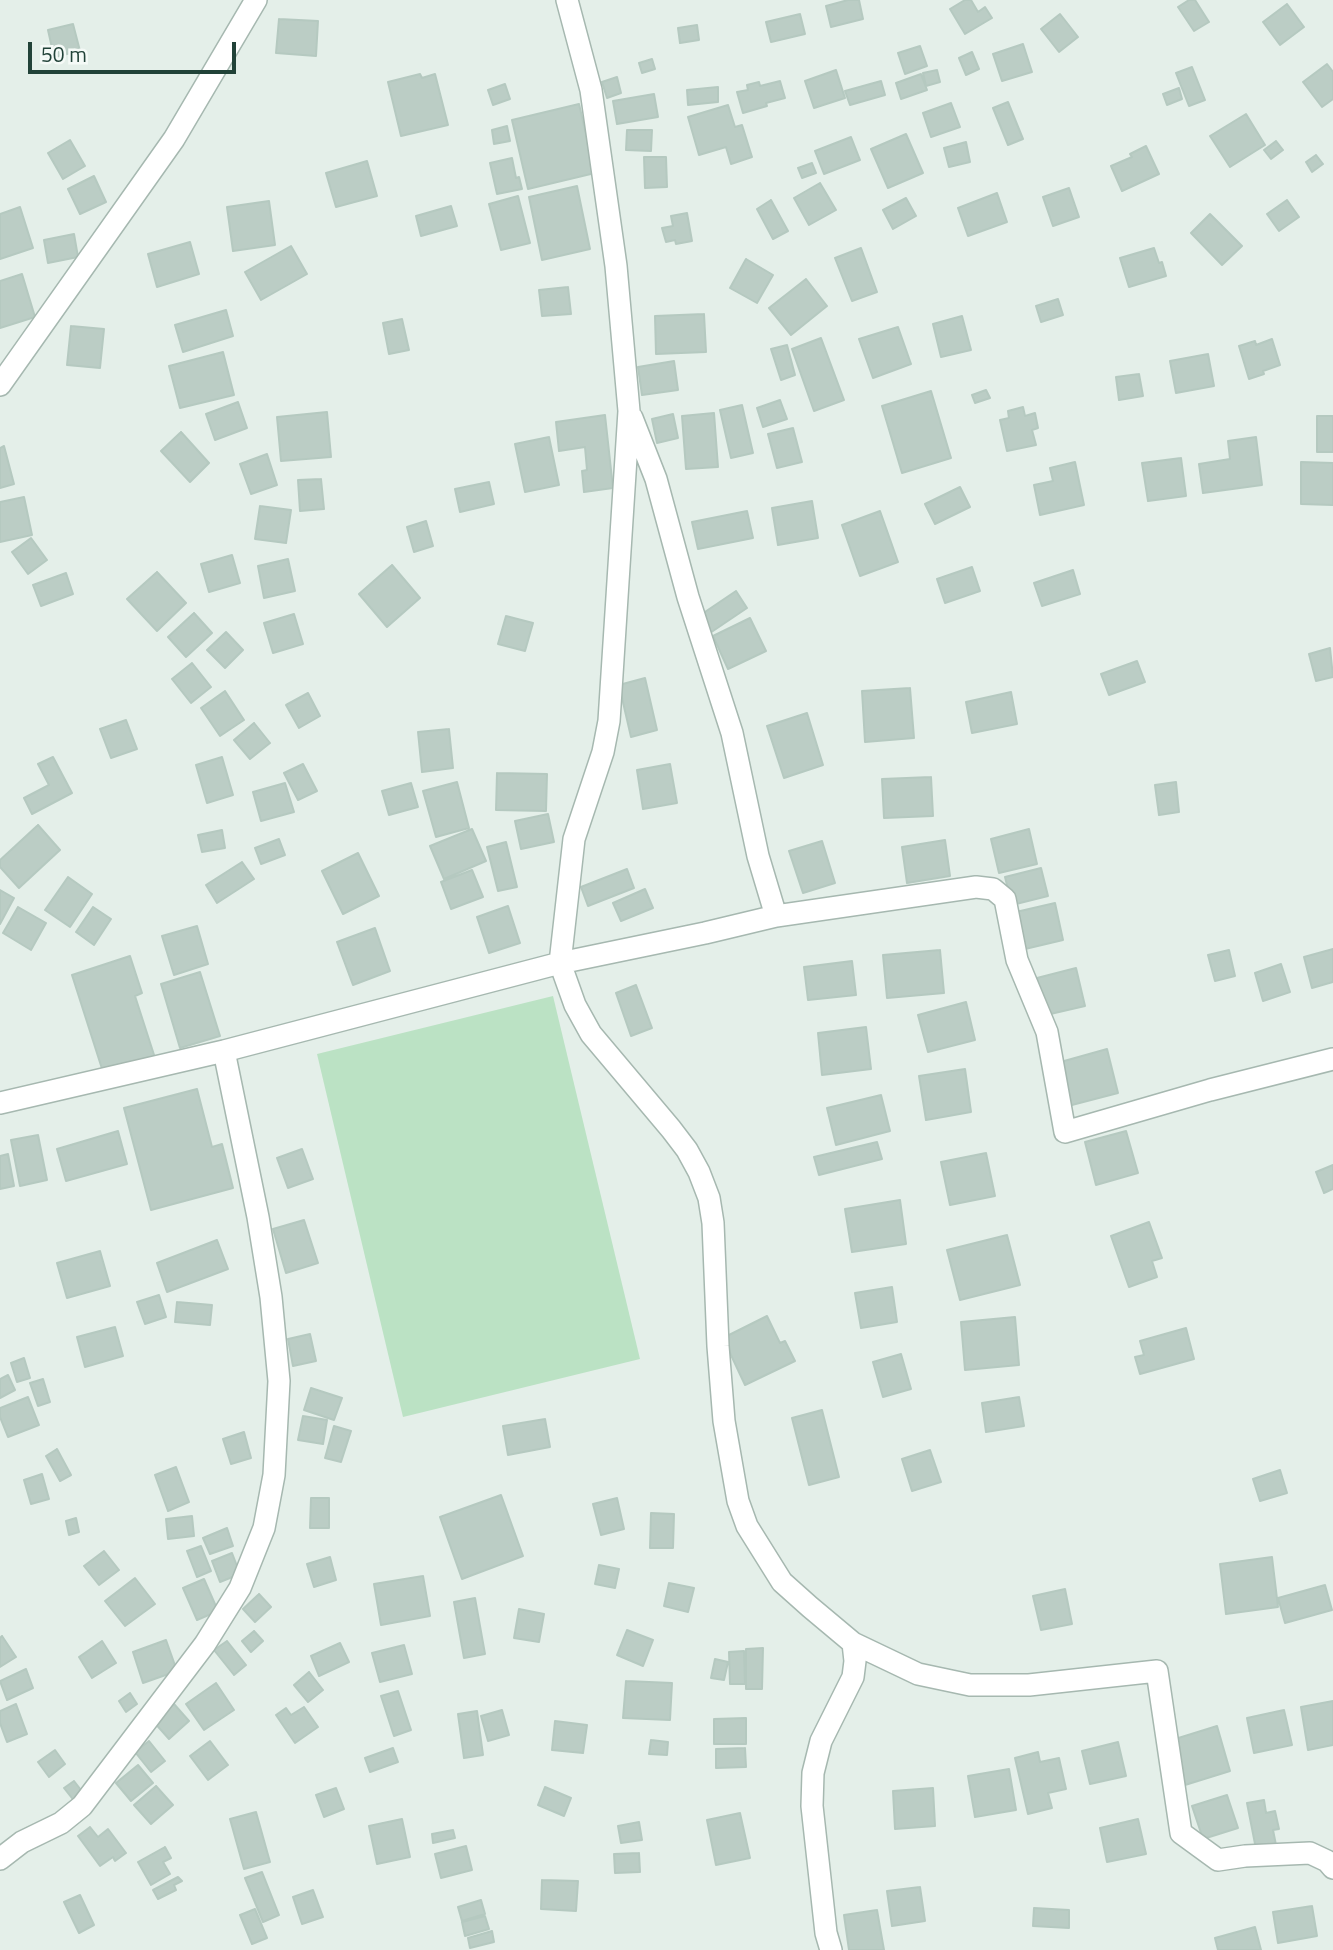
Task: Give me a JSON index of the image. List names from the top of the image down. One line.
{"scale_bar":"50 m"}
